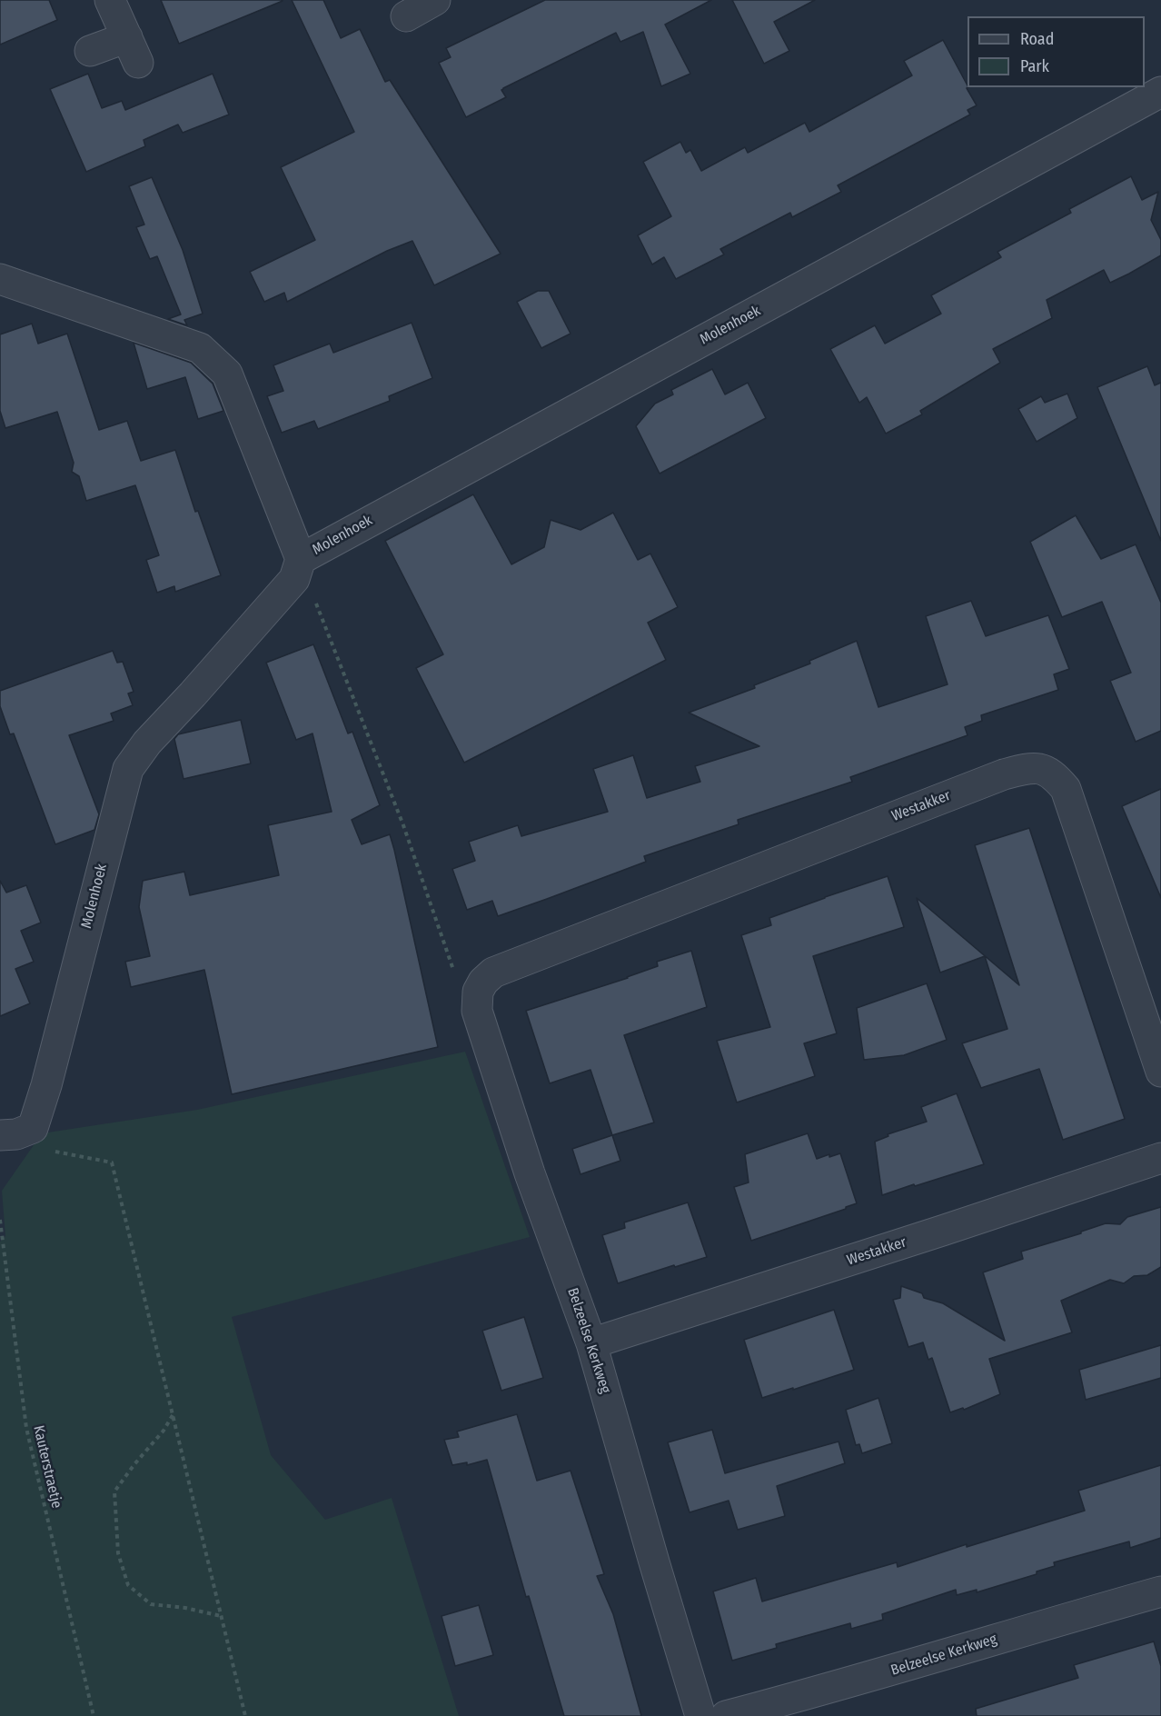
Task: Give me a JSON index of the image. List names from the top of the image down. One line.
{"streets":{"street":["Molenhoek","Westakker","Belzeelse Kerkweg"],"path":["Kauterstraetje"]},"crossings":[["Westakker","Belzeelse Kerkweg"]],"legend":["Road","Park"]}
